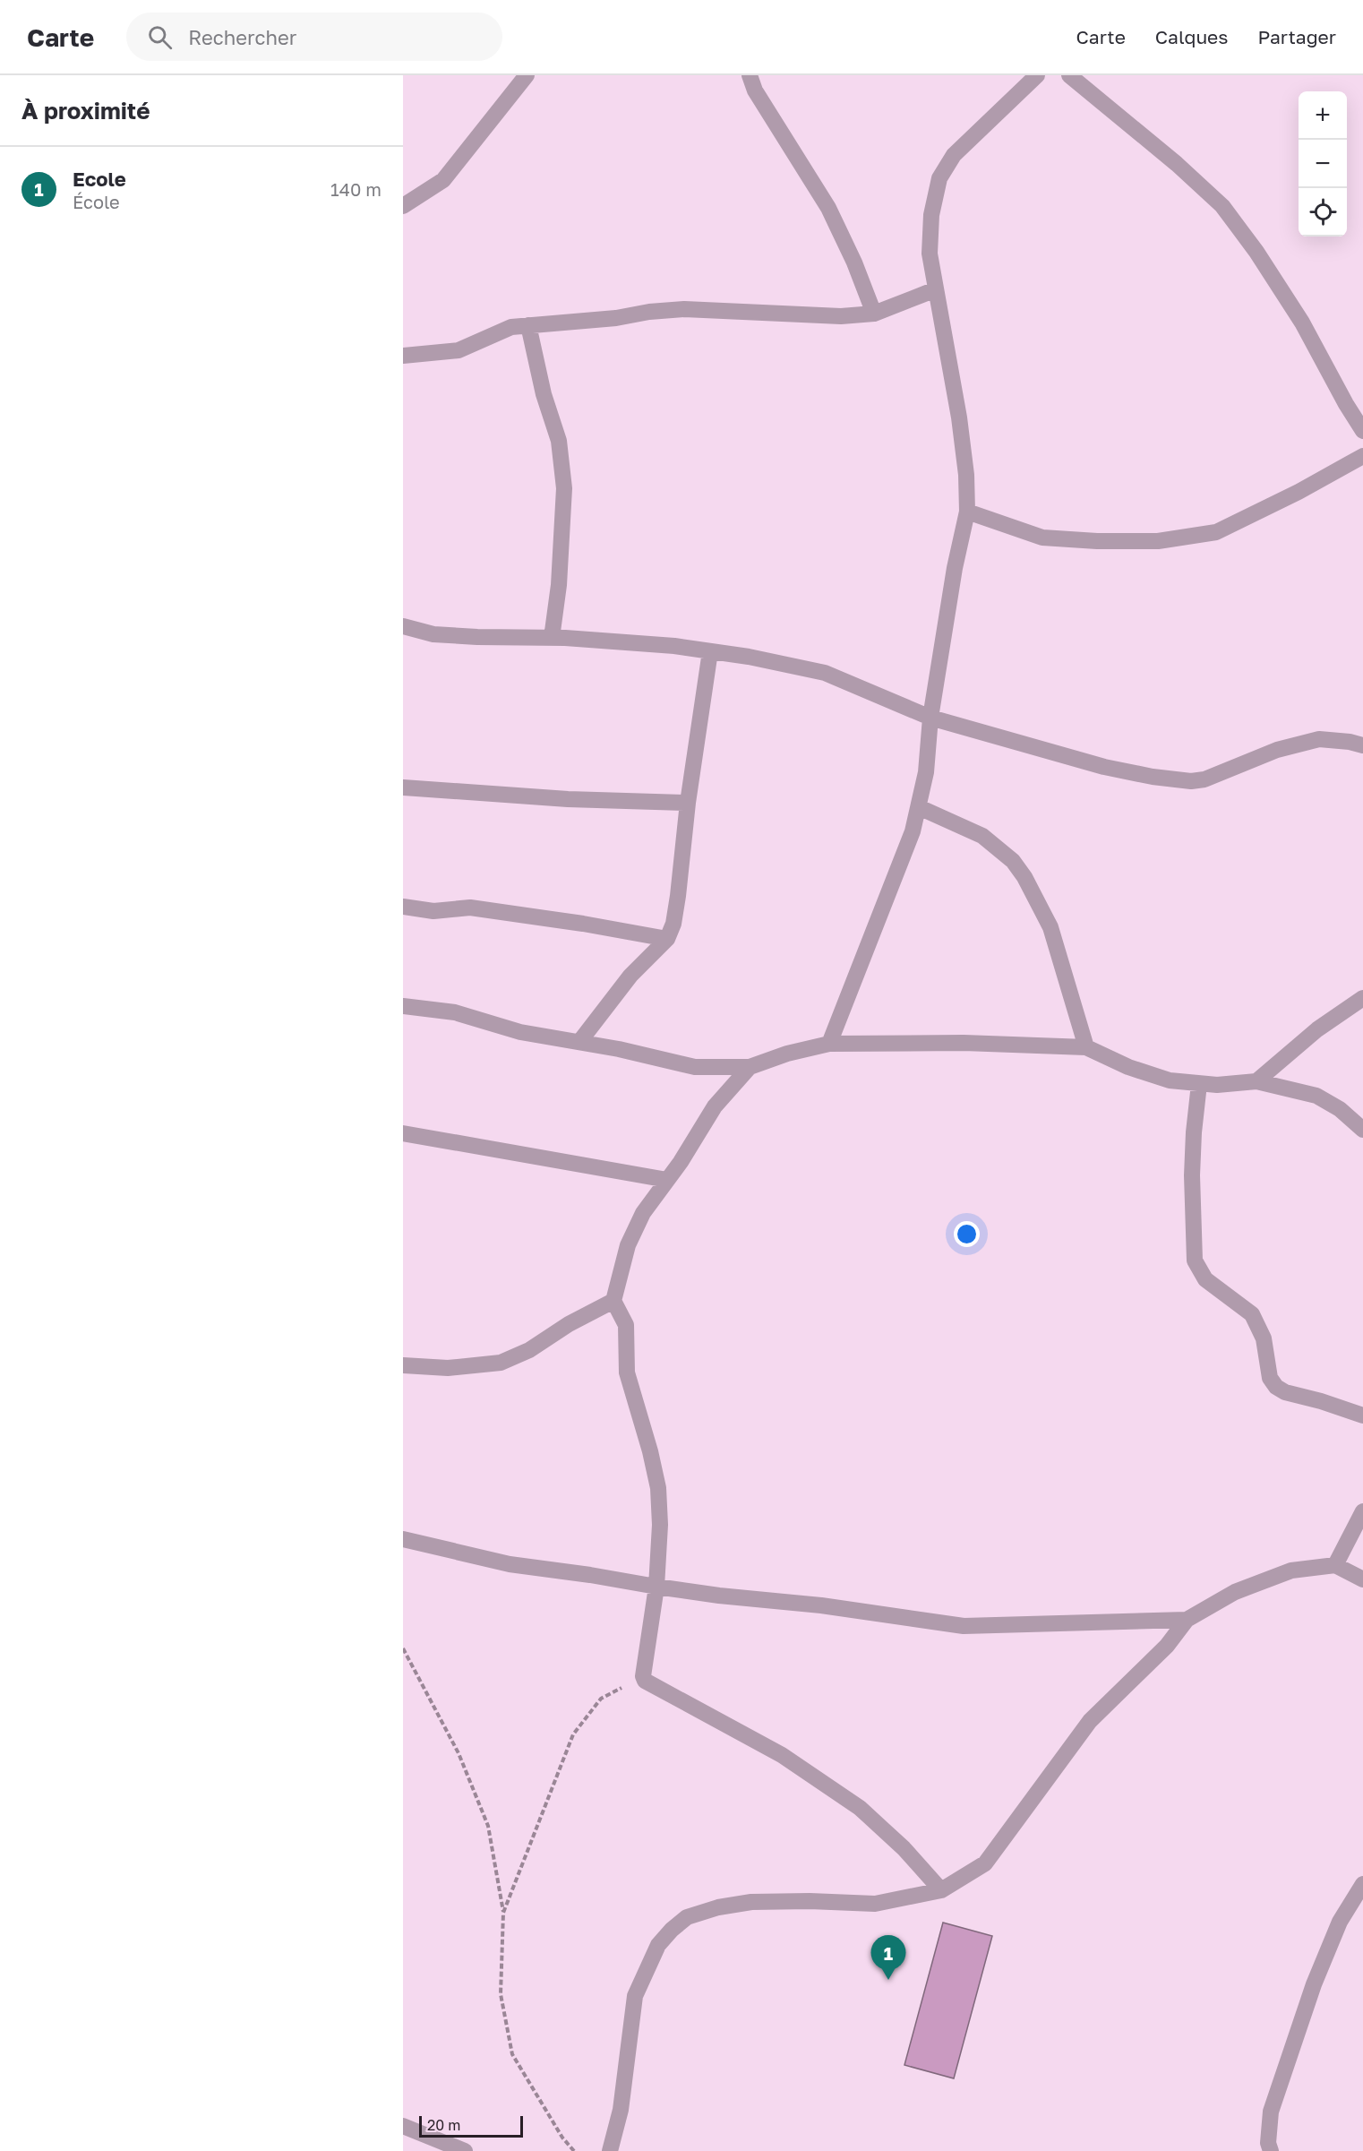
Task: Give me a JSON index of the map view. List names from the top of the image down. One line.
{"scale_bar":"20 m","page":{"header":"Carte","search":"Rechercher","nav":["Carte","Calques","Partager"],"heading":"À proximité","map_buttons":["+","−"],"list":[{"mark":"1","name":"Ecole","note":"École","value":"140 m"}],"pins":"1","scale":"20 m"}}
